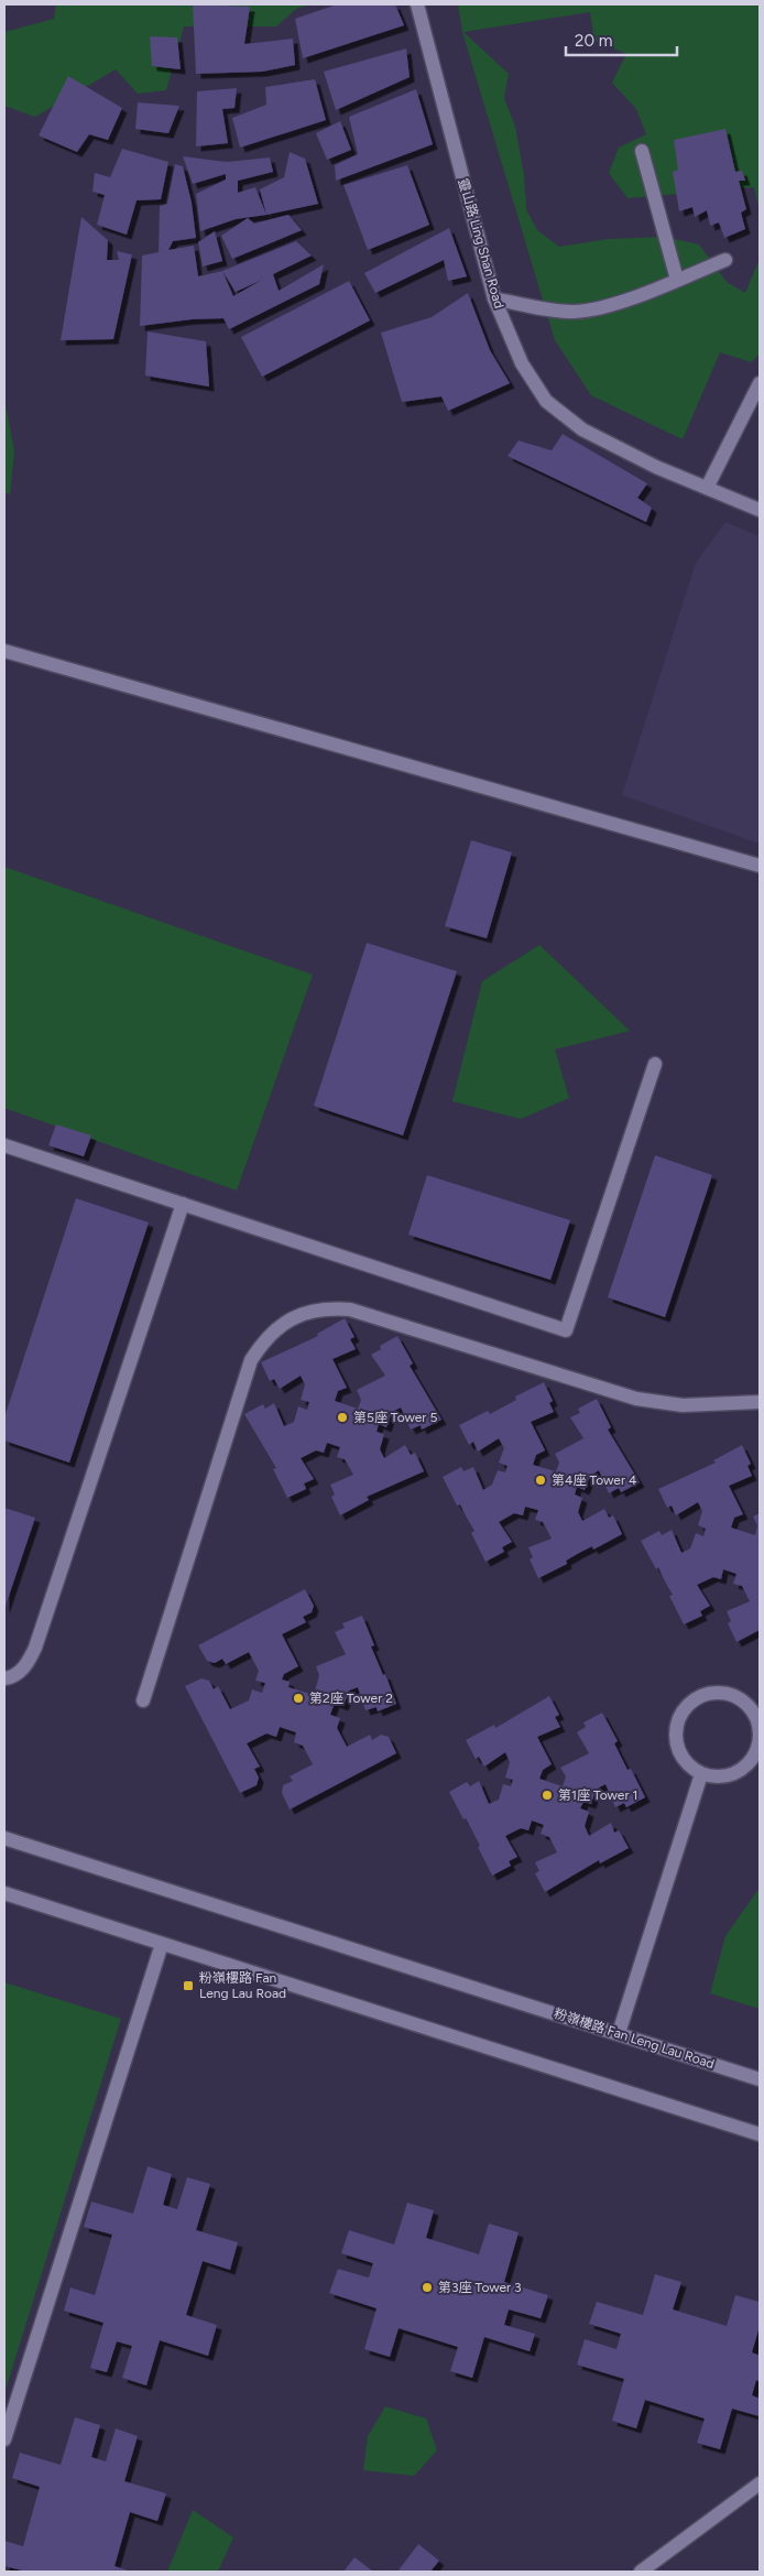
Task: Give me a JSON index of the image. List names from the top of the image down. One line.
{"streets":{"street":["靈山路 Ling Shan Road","粉嶺樓路 Fan Leng Lau Road"]},"places":{"other":["第5座 Tower 5","第4座 Tower 4","第2座 Tower 2","第1座 Tower 1","第3座 Tower 3"],"transit":["粉嶺樓路 Fan Leng Lau Road"]},"scale_bar":"20 m"}
